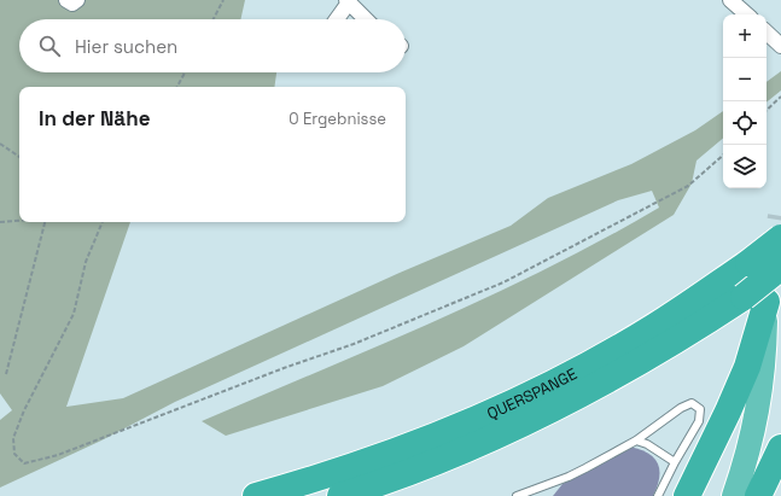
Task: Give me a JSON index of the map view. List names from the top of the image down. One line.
{"streets":{"highway":["QUERSPANGE"]},"page":{"map_buttons":["+","−"],"search":"Hier suchen","heading":["In der Nähe","0 Ergebnisse"]}}
